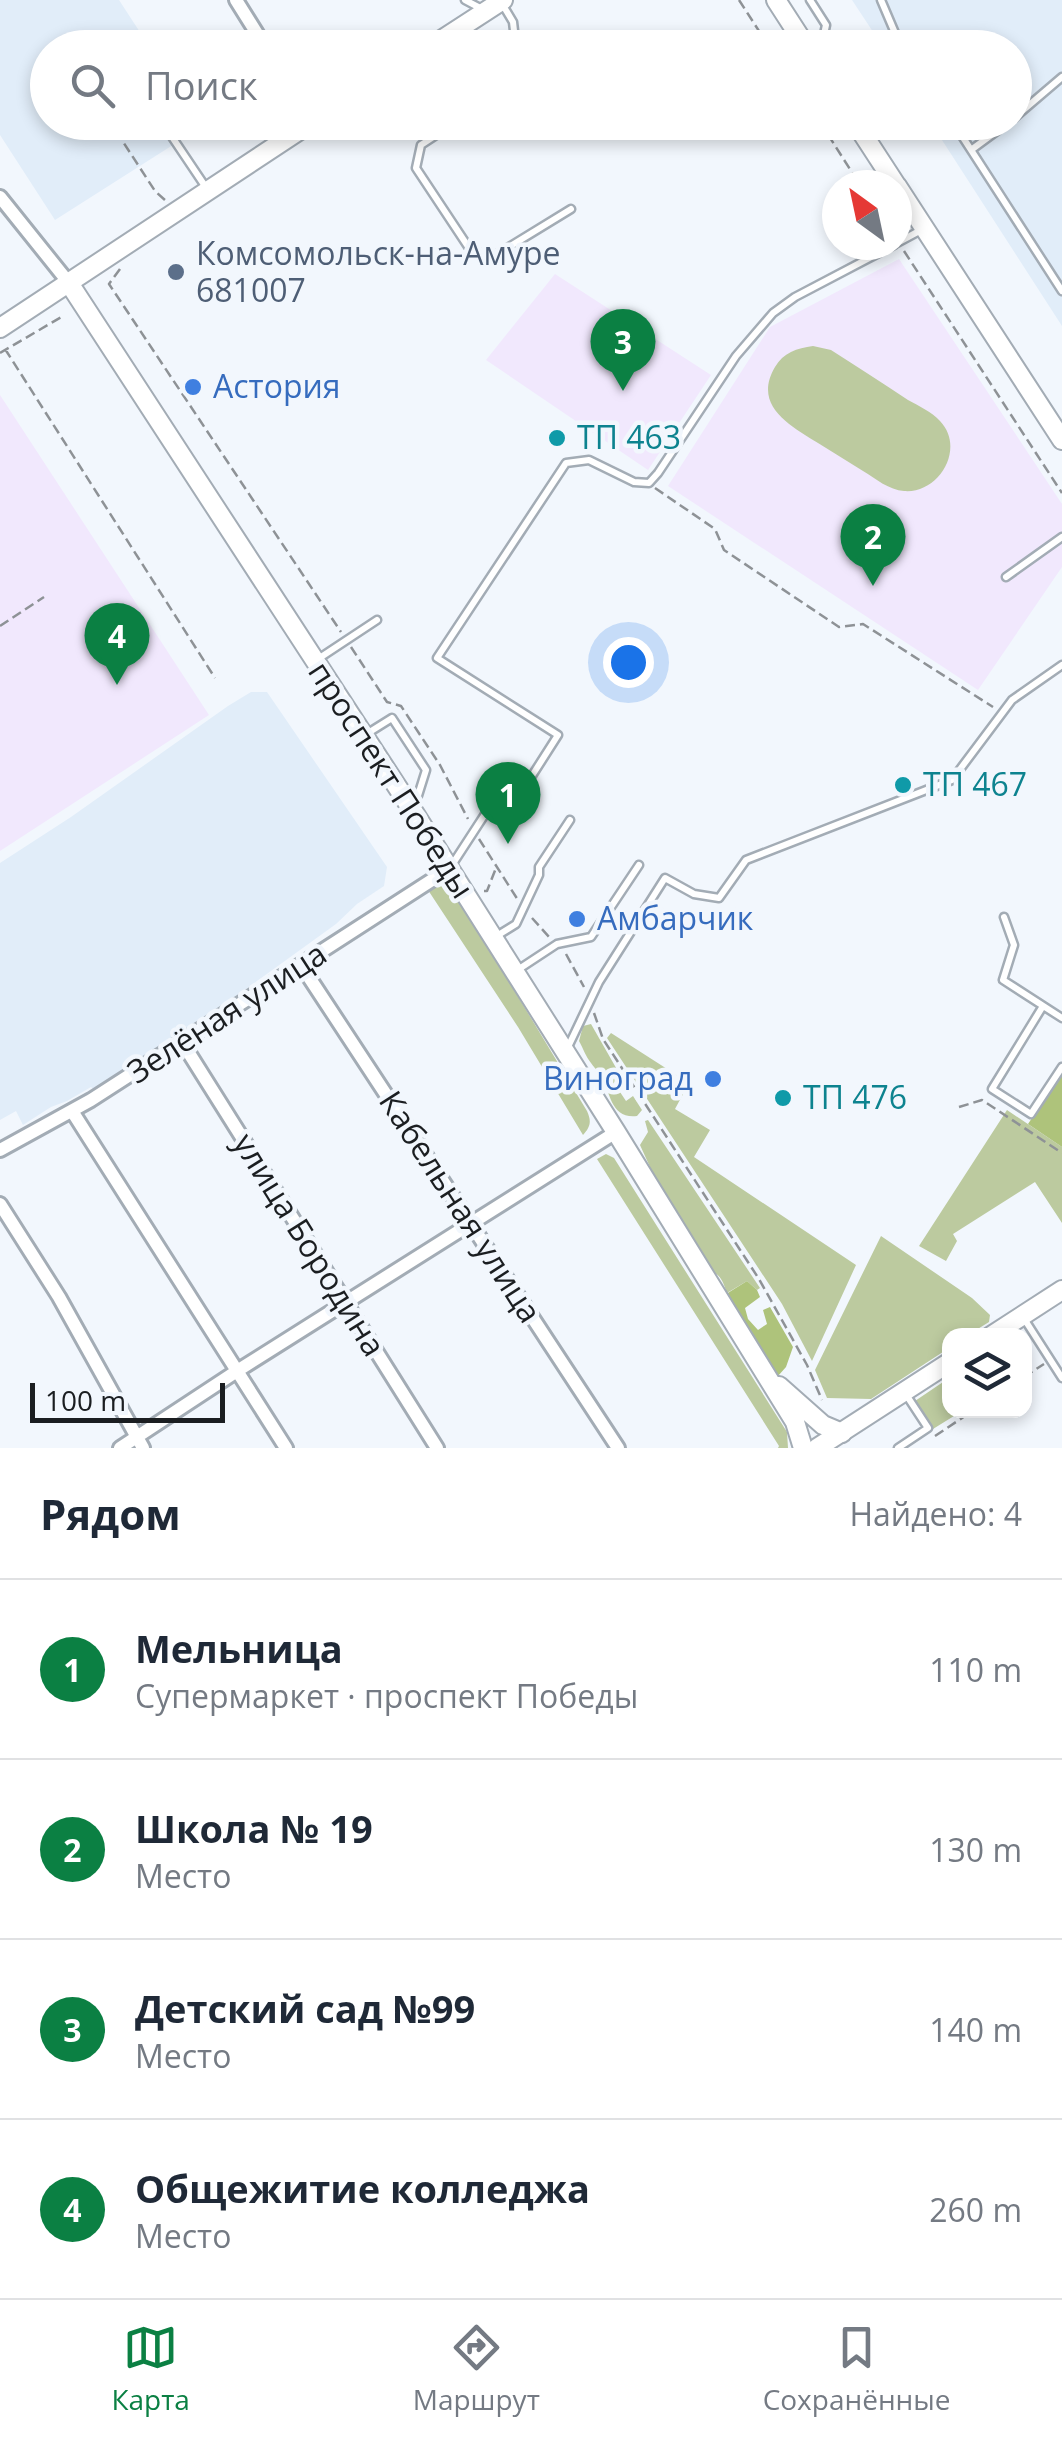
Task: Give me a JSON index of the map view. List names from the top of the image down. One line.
{"streets":{"street":["проспект Победы","Зелёная улица","Кабельная улица","улица Бородина"]},"crossings":[["проспект Победы","Зелёная улица"],["Зелёная улица","Кабельная улица"],["Зелёная улица","улица Бородина"]],"places":["Комсомольск-на-Амуре 681007","Астория","ТП 463","ТП 467","Амбарчик","Виноград","ТП 476"],"scale_bar":"100 m","north":"top left","page":{"search":"Поиск","pins":["3","2","4","1"],"scale":"100 m","heading":["Рядом","Найдено: 4"],"list":[{"mark":"1","name":"Мельница","note":"Супермаркет · проспект Победы","value":"110 m"},{"mark":"2","name":"Школа № 19","note":"Место","value":"130 m"},{"mark":"3","name":"Детский сад №99","note":"Место","value":"140 m"},{"mark":"4","name":"Общежитие колледжа","note":"Место","value":"260 m"}],"nav":["Карта","Маршрут","Сохранённые"]}}
